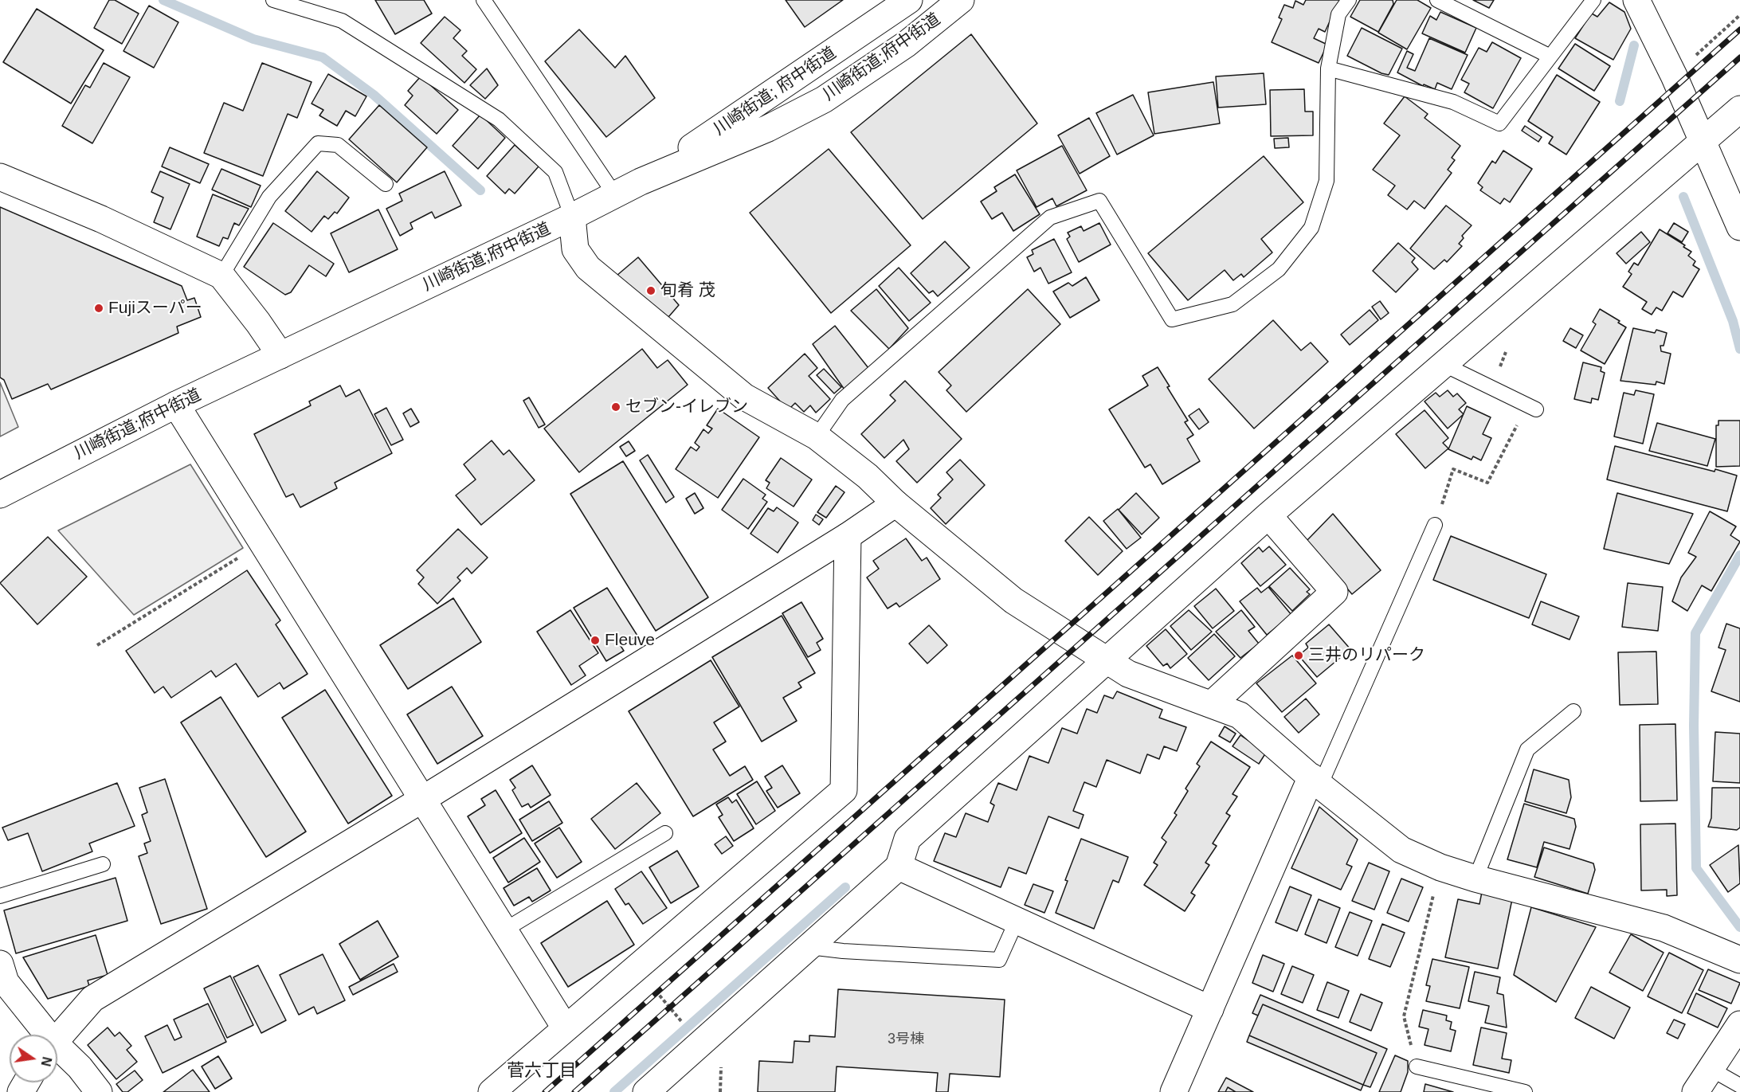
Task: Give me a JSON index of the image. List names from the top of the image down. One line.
{"streets":{"street":["川崎街道;府中街道","川崎街道; 府中街道"]},"crossings":[["川崎街道;府中街道","川崎街道; 府中街道"]],"districts":["菅六丁目"],"places":["旬肴 茂","Fujiスーパー","セブン-イレブン","Fleuve","三井のリパーク"],"house_numbers":["3号棟"],"north":"right"}
